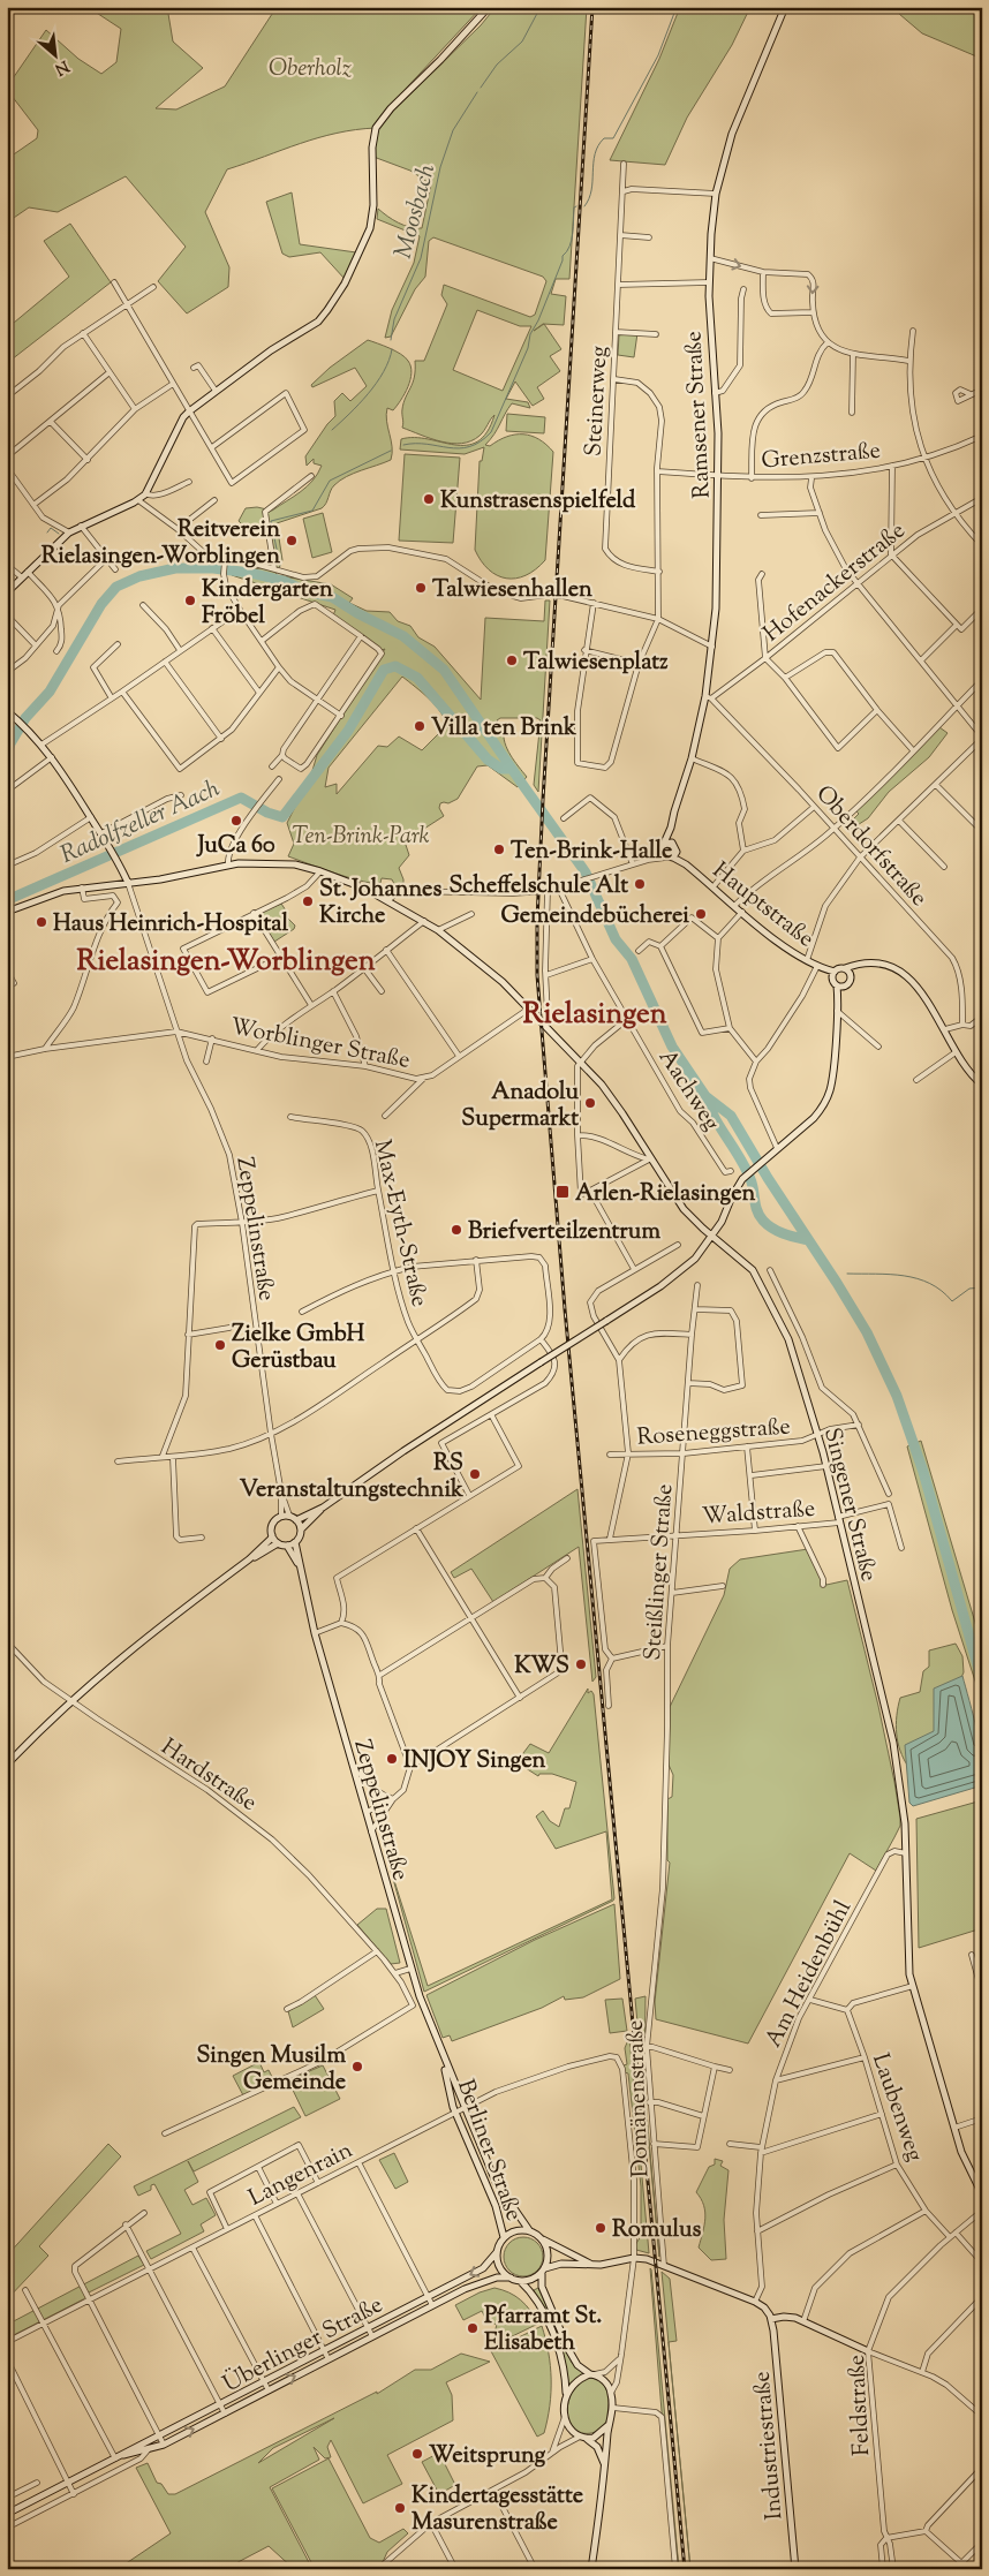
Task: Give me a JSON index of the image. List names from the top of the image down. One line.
{"streets":{"main road":["Ramsener Straße","Hauptstraße","Zeppelinstraße","Singener Straße","Berliner Straße","Überlinger Straße","Industriestraße"],"street":["Steinerweg","Grenzstraße","Hofenackerstraße","Oberdorfstraße","Worblinger Straße","Aachweg","Max-Eyth-Straße","Roseneggstraße","Waldstraße","Steißlinger Straße","Hardstraße","Am Heidenbühl","Domänenstraße","Laubenweg","Langenrain","Feldstraße"]},"crossings":[["Ramsener Straße","Grenzstraße"],["Ramsener Straße","Hofenackerstraße"],["Ramsener Straße","Oberdorfstraße"],["Ramsener Straße","Hauptstraße"],["Hofenackerstraße","Oberdorfstraße"],["Worblinger Straße","Zeppelinstraße"],["Worblinger Straße","Singener Straße"],["Zeppelinstraße","Singener Straße"],["Zeppelinstraße","Berliner Straße"],["Roseneggstraße","Singener Straße"],["Roseneggstraße","Steißlinger Straße"],["Singener Straße","Waldstraße"],["Singener Straße","Am Heidenbühl"],["Waldstraße","Steißlinger Straße"],["Steißlinger Straße","Domänenstraße"],["Laubenweg","Feldstraße"],["Berliner Straße","Langenrain"],["Berliner Straße","Überlinger Straße"]],"districts":["Rielasingen-Worblingen","Rielasingen"],"water":["Moosbach","Radolfzeller Aach"],"parks":["Oberholz","Ten-Brink-Park"],"places":{"other":["Kunstrasenspielfeld","Reitverein Rielasingen-Worblingen","Talwiesenhallen","Kindergarten Fröbel","Talwiesenplatz","Villa ten Brink","JuCa 60","Ten-Brink-Halle","Scheffelschule Alt","St. Johannes Kirche","Gemeindebücherei","Haus Heinrich-Hospital","Anadolu Supermarkt","Briefverteilzentrum","Zielke GmbH Gerüstbau","RS Veranstaltungstechnik","KWS","INJOY Singen","Singen Musilm Gemeinde","Romulus","Pfarramt St. Elisabeth","Weitsprung","Kindertagesstätte Masurenstraße"],"transit":["Arlen-Rielasingen"]},"north":"bottom right"}
